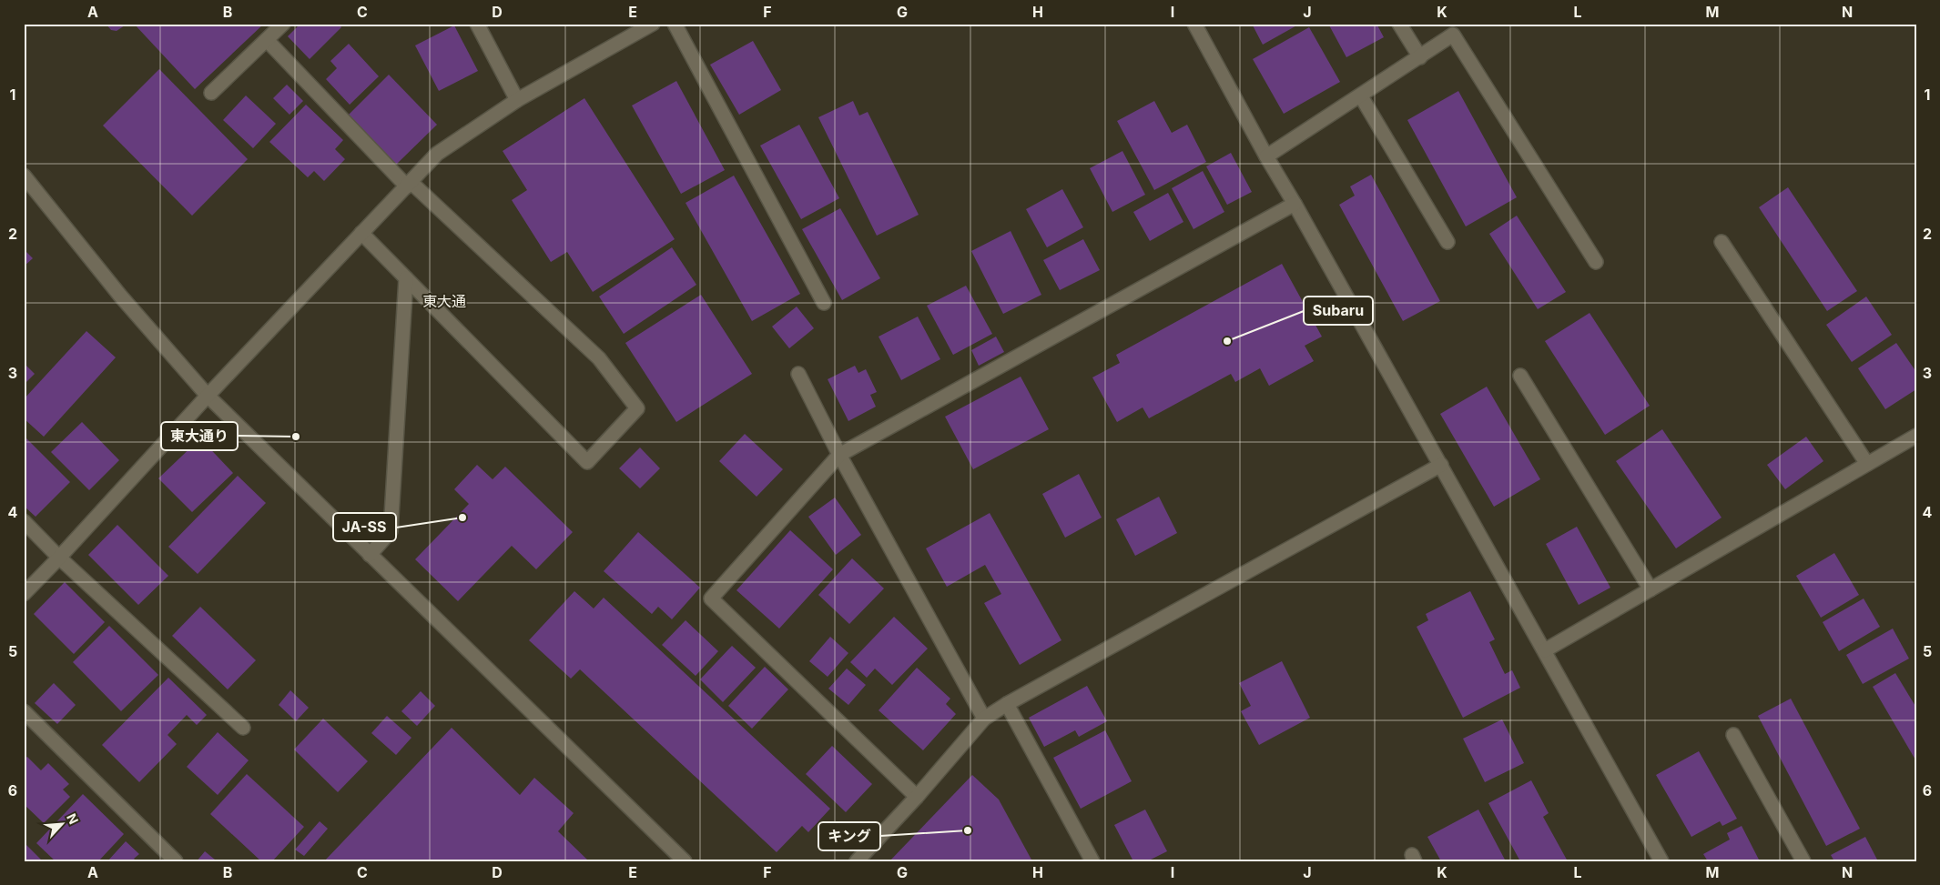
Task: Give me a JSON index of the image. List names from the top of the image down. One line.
{"districts":["東大通"],"places":["Subaru","東大通り","JA-SS","キング"],"north":"top right","grid":{"columns":["A","B","C","D","E","F","G","H","I","J","K","L","M","N"],"rows":["1","2","3","4","5","6"]}}
